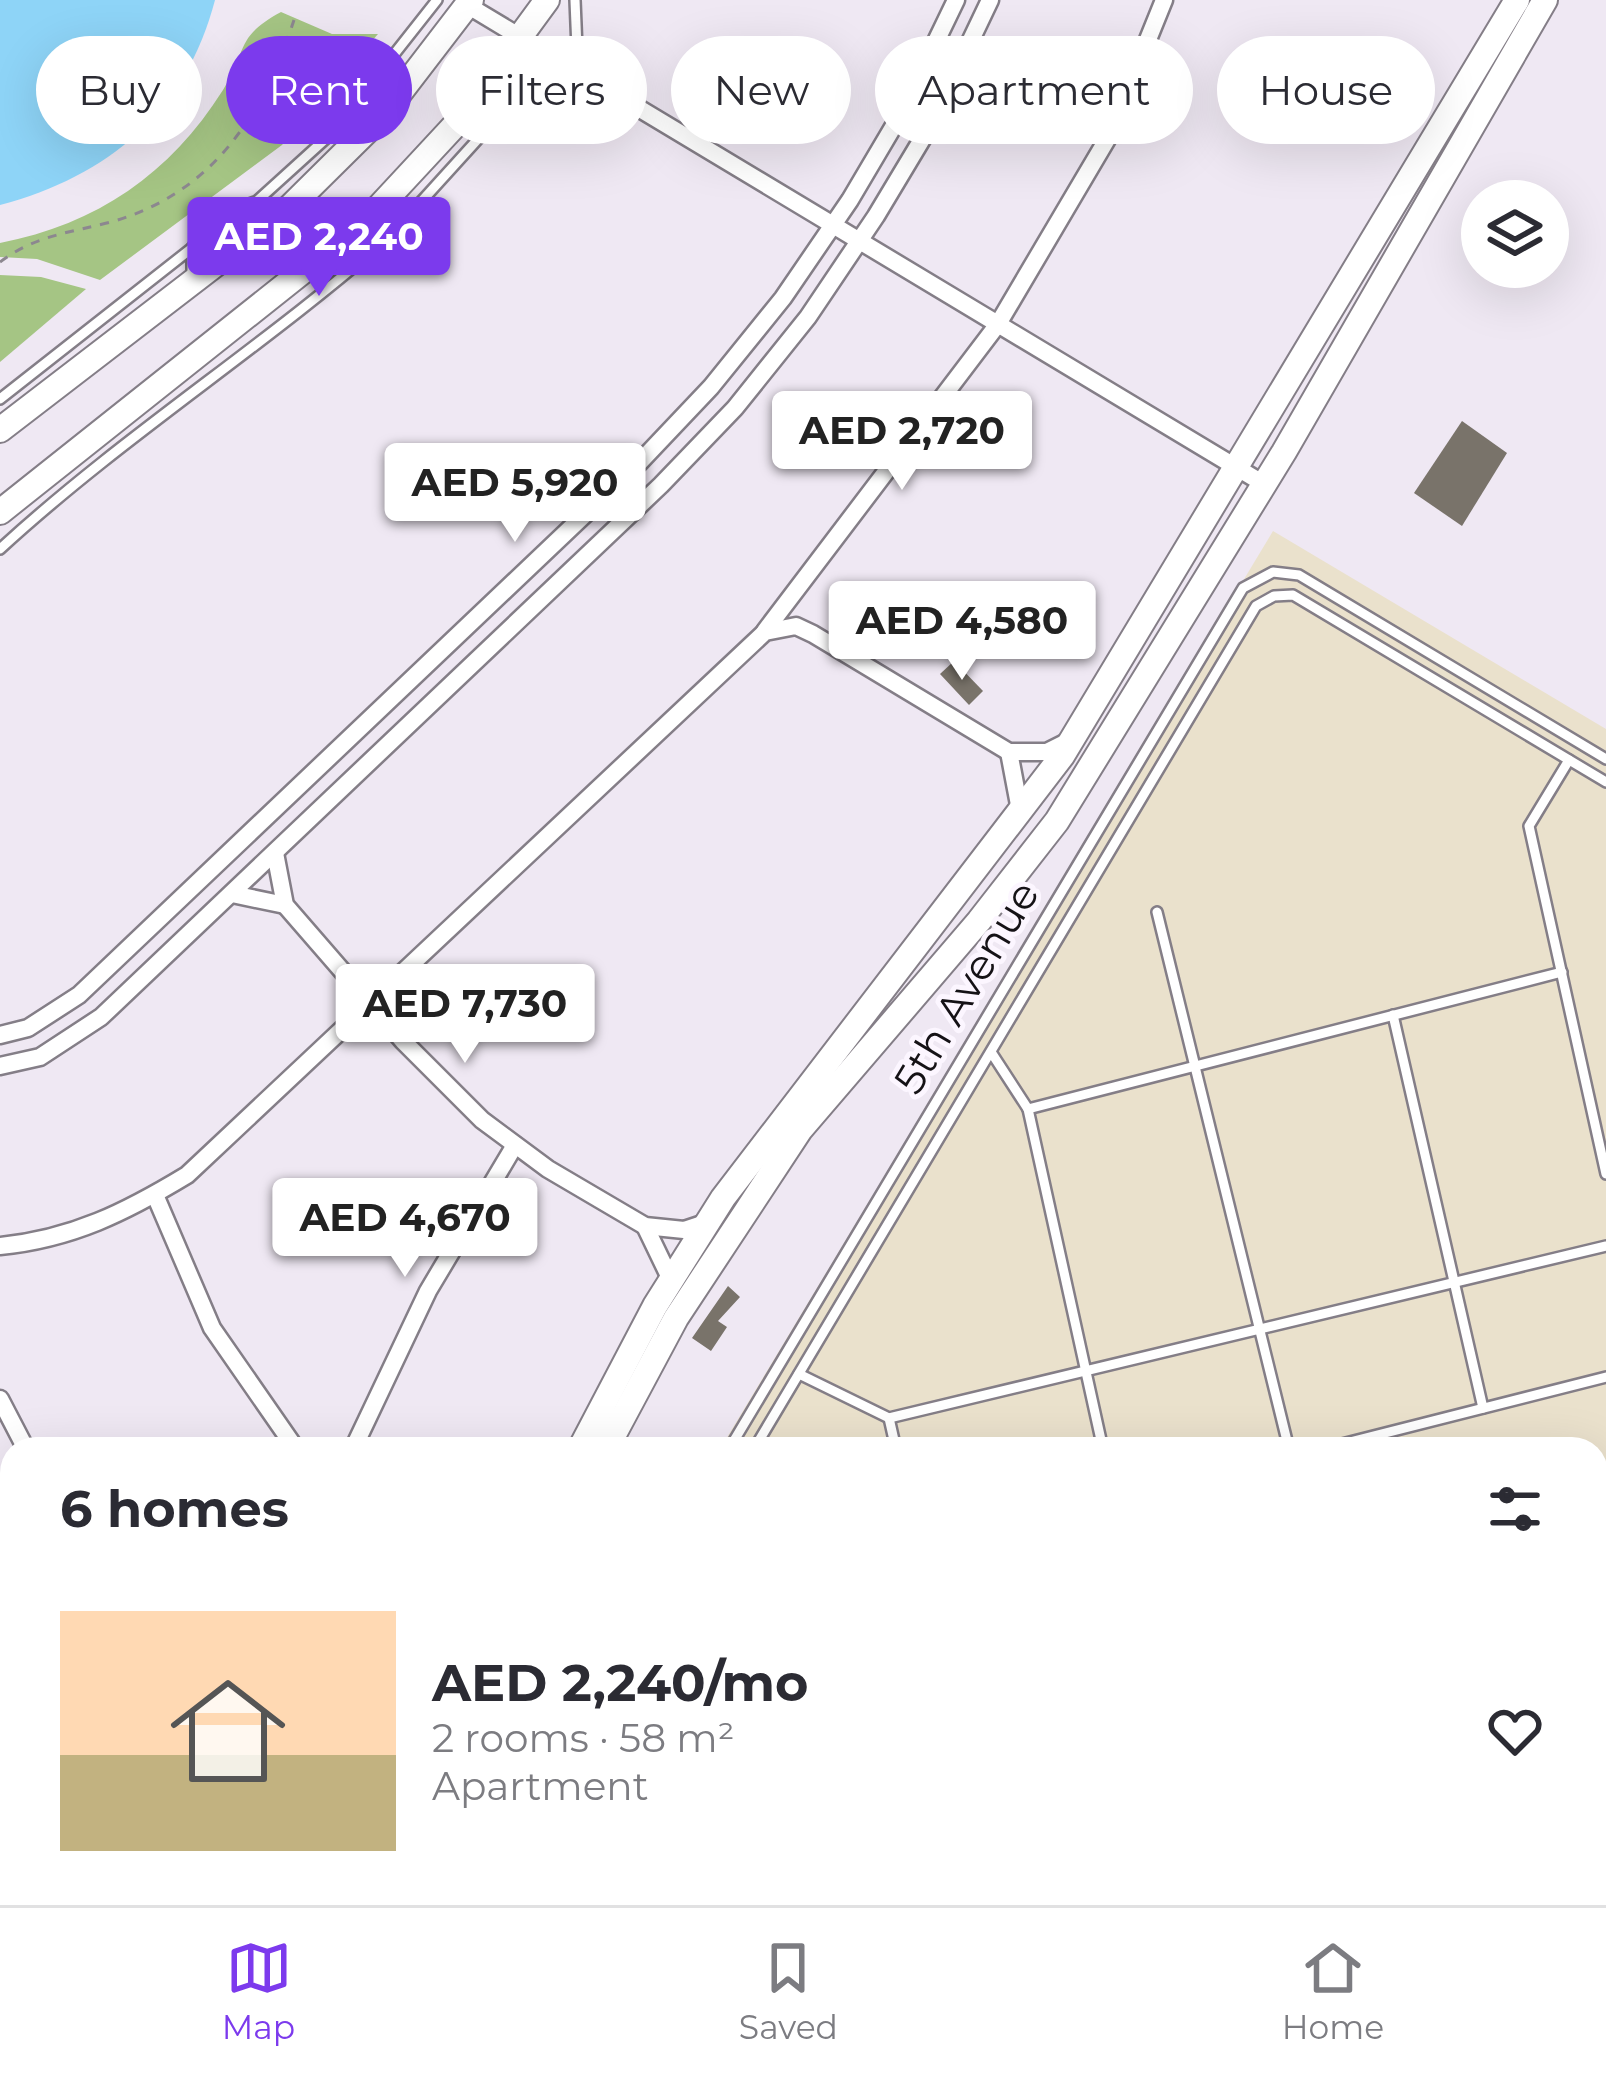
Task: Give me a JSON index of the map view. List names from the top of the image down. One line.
{"streets":{"lane":["5th Avenue"]},"page":{"chip":["Buy","Rent","Filters","New","Apartment","House"],"price":["AED 2,240","AED 2,720","AED 5,920","AED 4,580","AED 7,730","AED 4,670"],"heading":"6 homes","list":[{"name":"AED 2,240/mo","note":"2 rooms · 58 m² · Apartment"}],"tabs":["Map","Saved","Home"]}}
